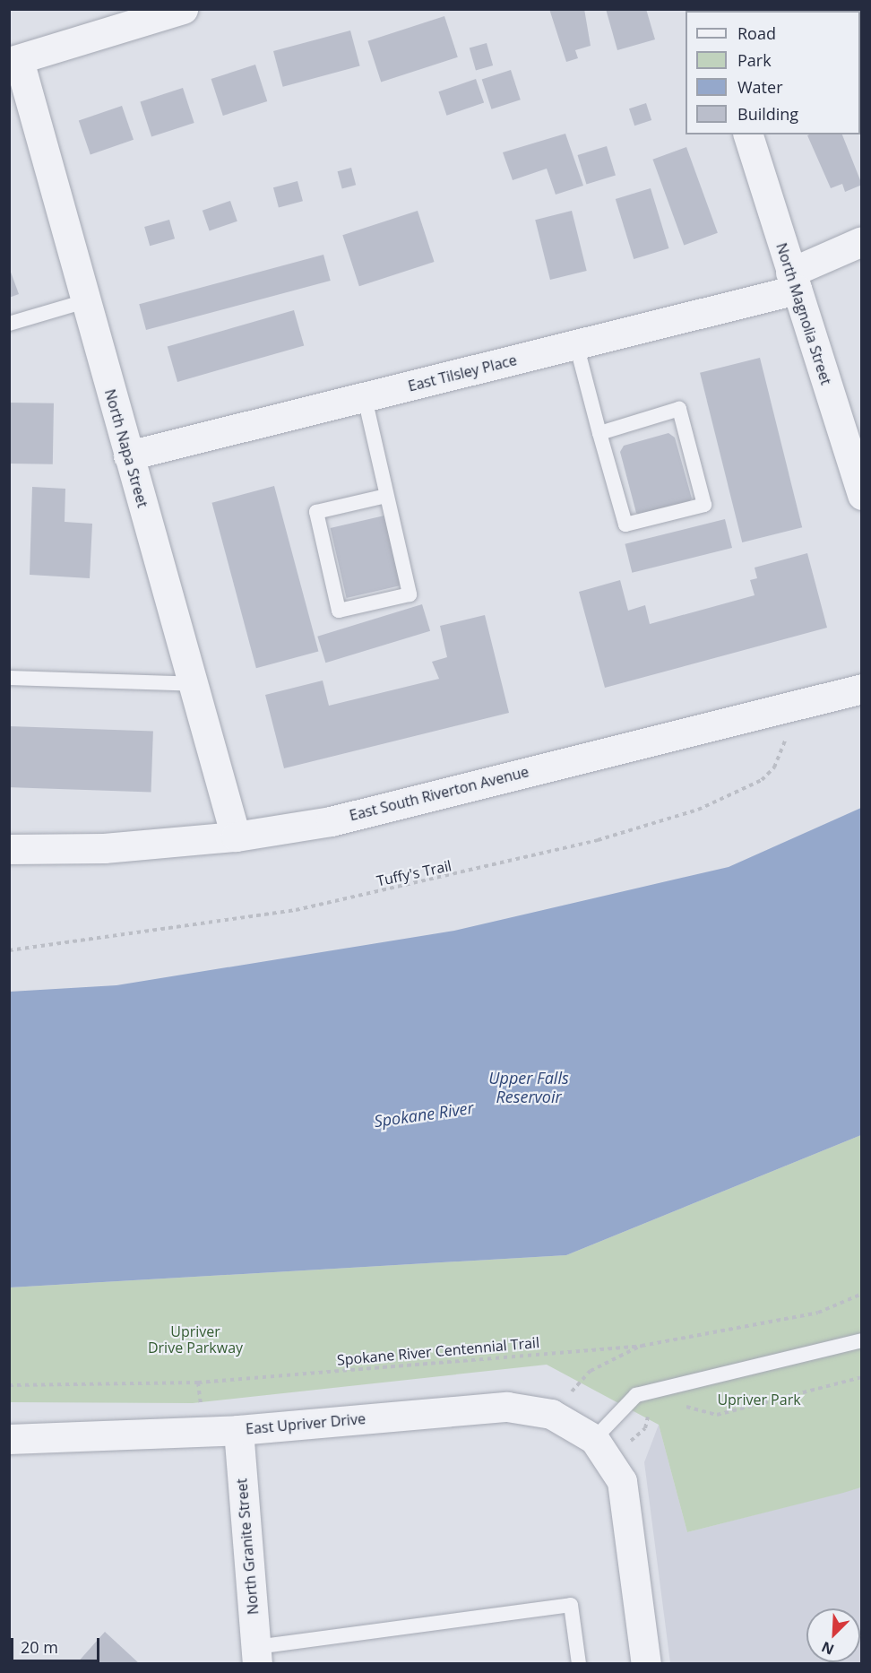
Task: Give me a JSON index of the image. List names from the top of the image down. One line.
{"streets":{"street":["North Magnolia Street","East Tilsley Place","North Napa Street","East South Riverton Avenue","East Upriver Drive","North Granite Street"],"path":["Tuffy's Trail","Spokane River Centennial Trail"]},"crossings":[["North Magnolia Street","East Tilsley Place"],["East Tilsley Place","North Napa Street"],["North Napa Street","East South Riverton Avenue"],["East Upriver Drive","North Granite Street"]],"water":["Upper Falls Reservoir","Spokane River"],"parks":["Upriver Drive Parkway","Upriver Park"],"legend":["Road","Park","Water","Building"],"scale_bar":"20 m","north":"bottom left"}
